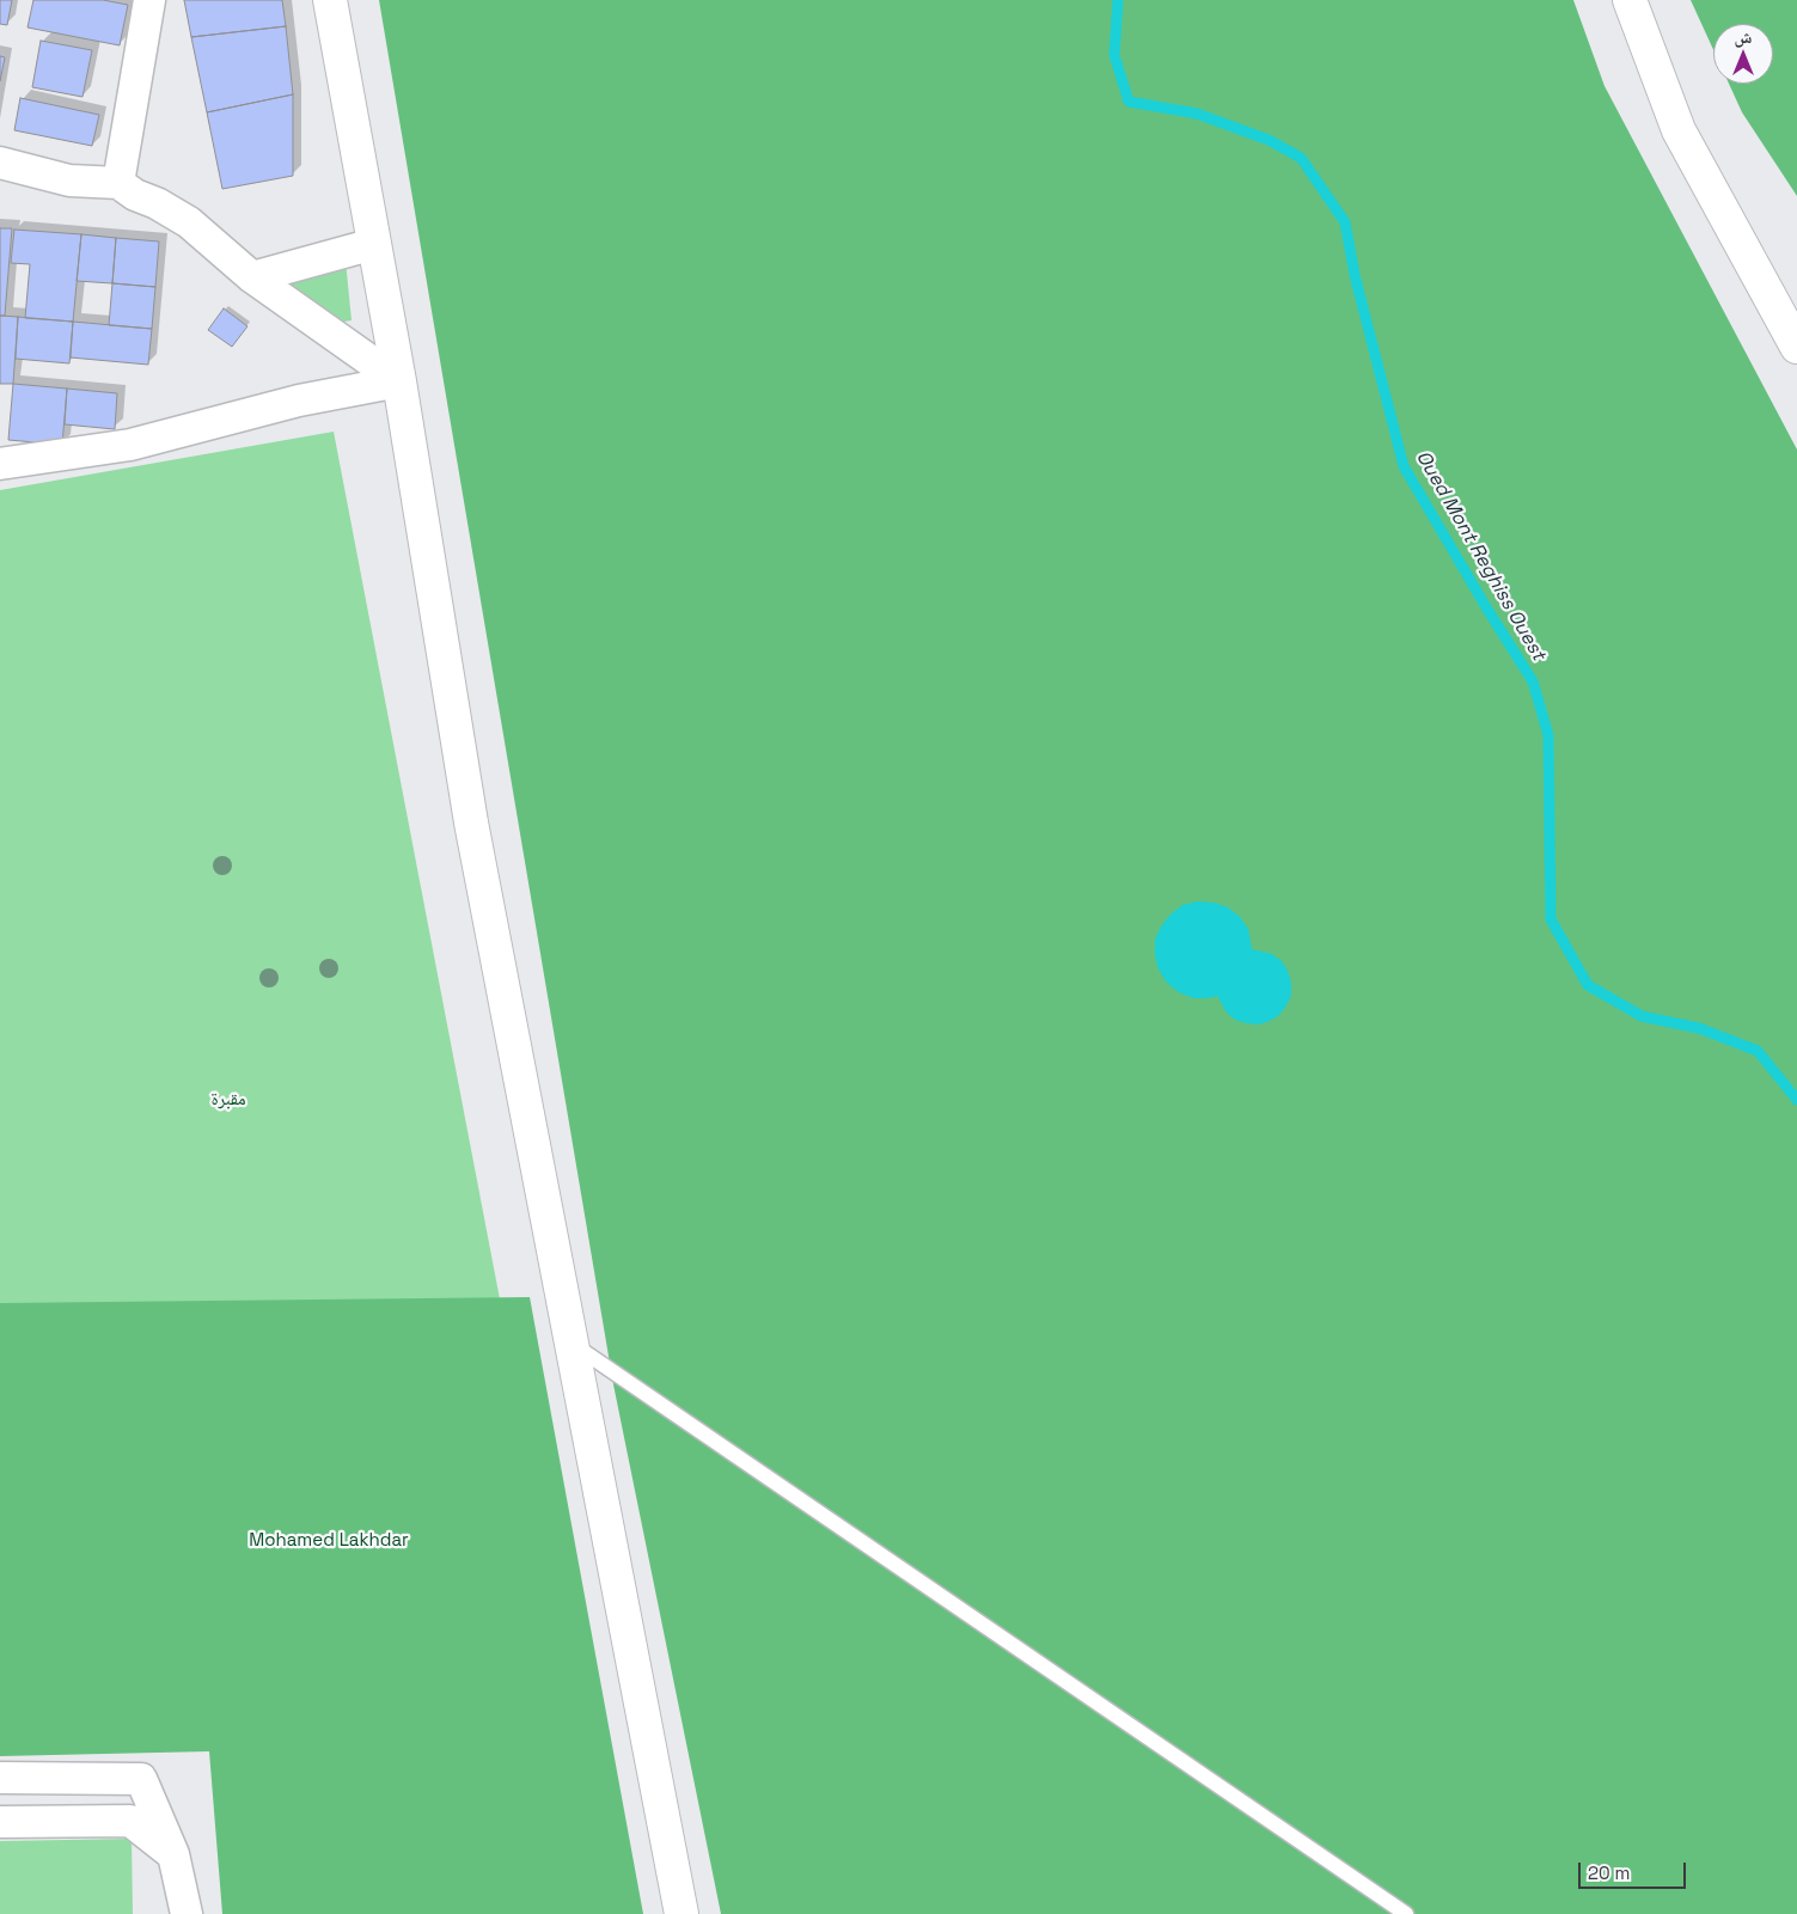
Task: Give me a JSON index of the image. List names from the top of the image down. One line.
{"water":["Oued Mont Reghiss Ouest"],"parks":["مقبرة","Mohamed Lakhdar"],"scale_bar":"20 m","north":"top"}
